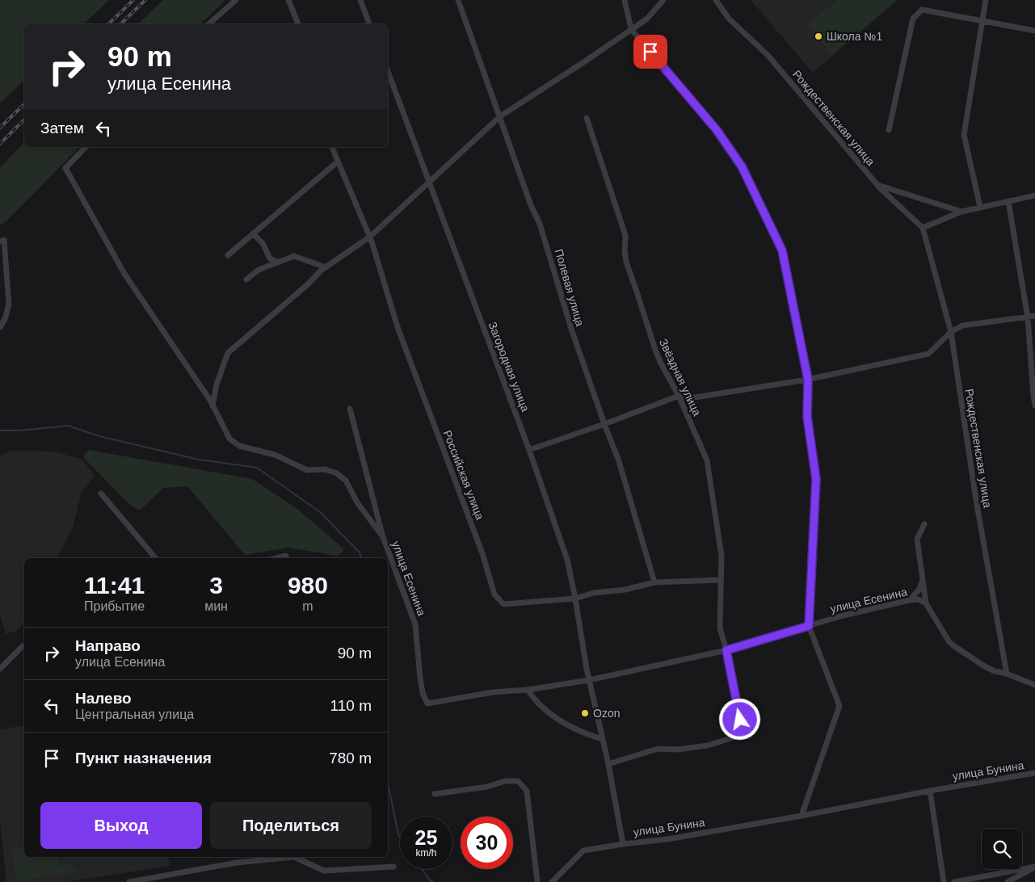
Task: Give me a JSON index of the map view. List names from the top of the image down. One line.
{"streets":{"street":["Рождественская улица","Полевая улица","Загородная улица","Звёздная улица","Российская улица","улица Есенина","улица Бунина"]},"crossings":[["Полевая улица","Российская улица"],["Загородная улица","Российская улица"],["Загородная улица","улица Есенина"],["Звёздная улица","Российская улица"],["Звёздная улица","улица Есенина"]],"places":["Школа №1","Ozon"],"page":{"turn":["90 m","улица Есенина"],"then":"Затем","eta":["11:41","Прибытие","3","мин","980","m"],"list":[{"name":"Направо","note":"улица Есенина","value":"90 m"},{"name":"Налево","note":"Центральная улица","value":"110 m"},{"name":"Пункт назначения","value":"780 m"}],"buttons":["Выход","Поделиться"],"speed":"25 km/h","limit":"30"}}
